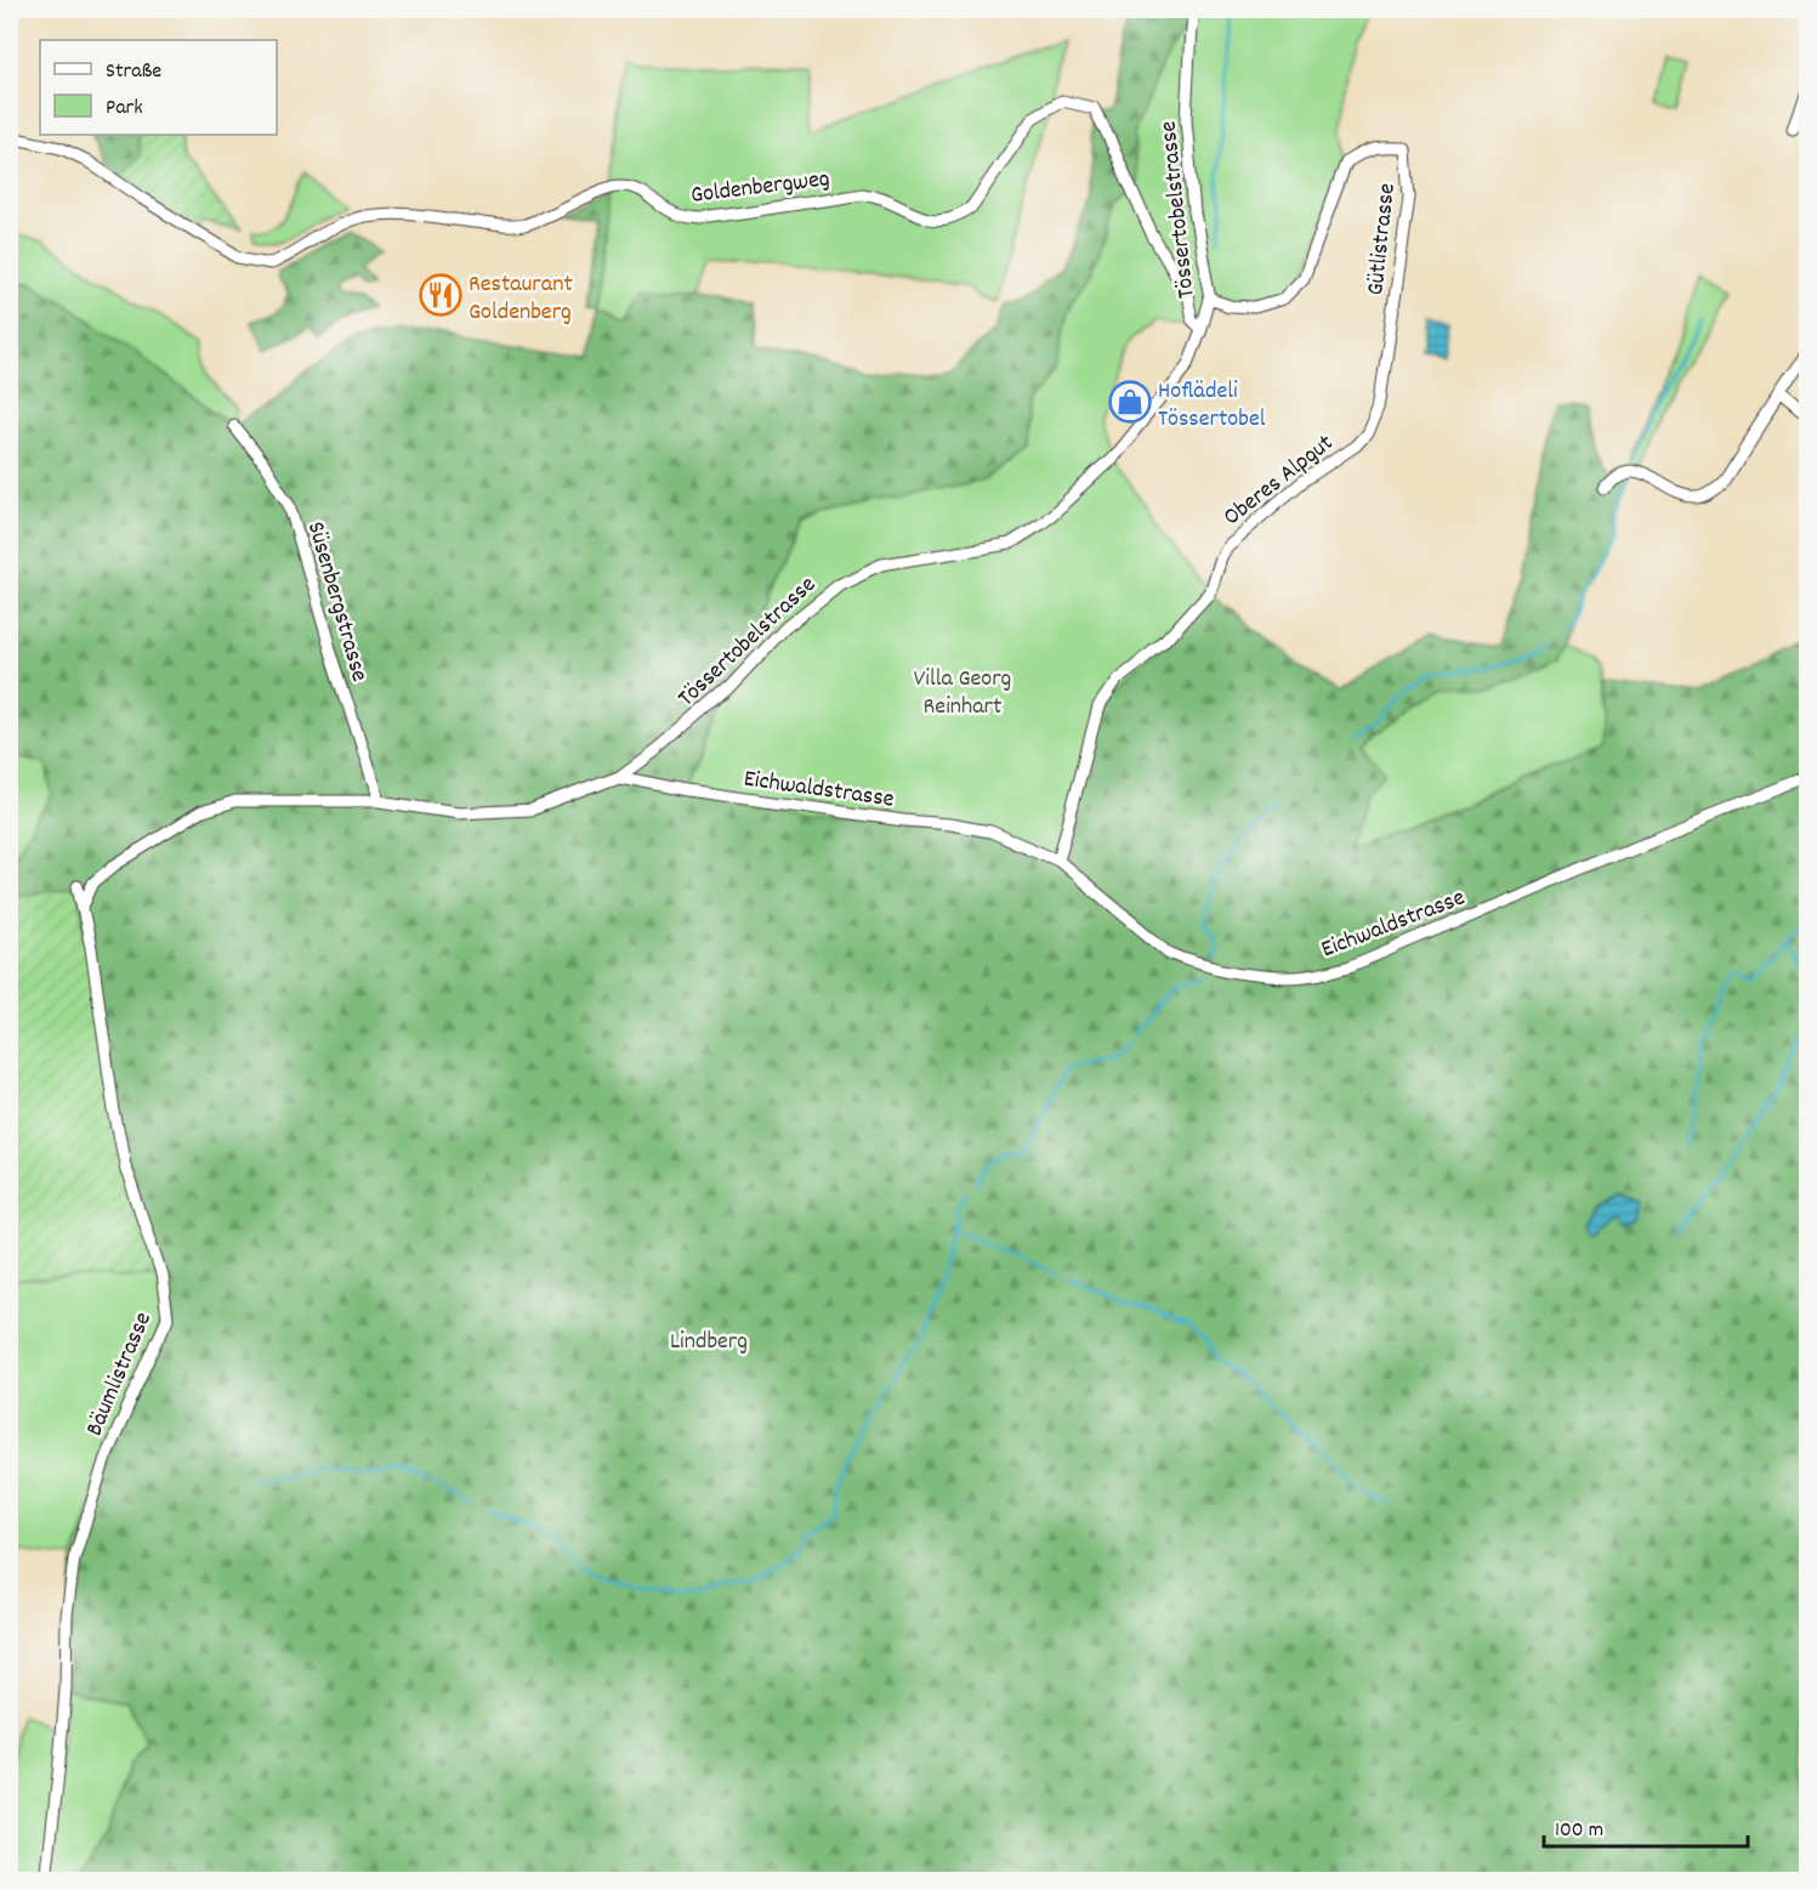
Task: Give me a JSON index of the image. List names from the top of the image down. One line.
{"streets":{"street":["Goldenbergweg","Tössertobelstrasse","Gütlistrasse","Oberes Alpgut","Süsenbergstrasse","Eichwaldstrasse","Bäumlistrasse"]},"crossings":[["Goldenbergweg","Tössertobelstrasse"],["Tössertobelstrasse","Gütlistrasse"],["Tössertobelstrasse","Süsenbergstrasse"],["Tössertobelstrasse","Eichwaldstrasse"],["Tössertobelstrasse","Bäumlistrasse"],["Gütlistrasse","Oberes Alpgut"],["Oberes Alpgut","Eichwaldstrasse"]],"parks":["Villa Georg Reinhart","Lindberg"],"places":{"restaurant":["Restaurant Goldenberg"],"shop":["Hoflädeli Tössertobel"]},"legend":["Straße","Park"],"scale_bar":"100 m"}
